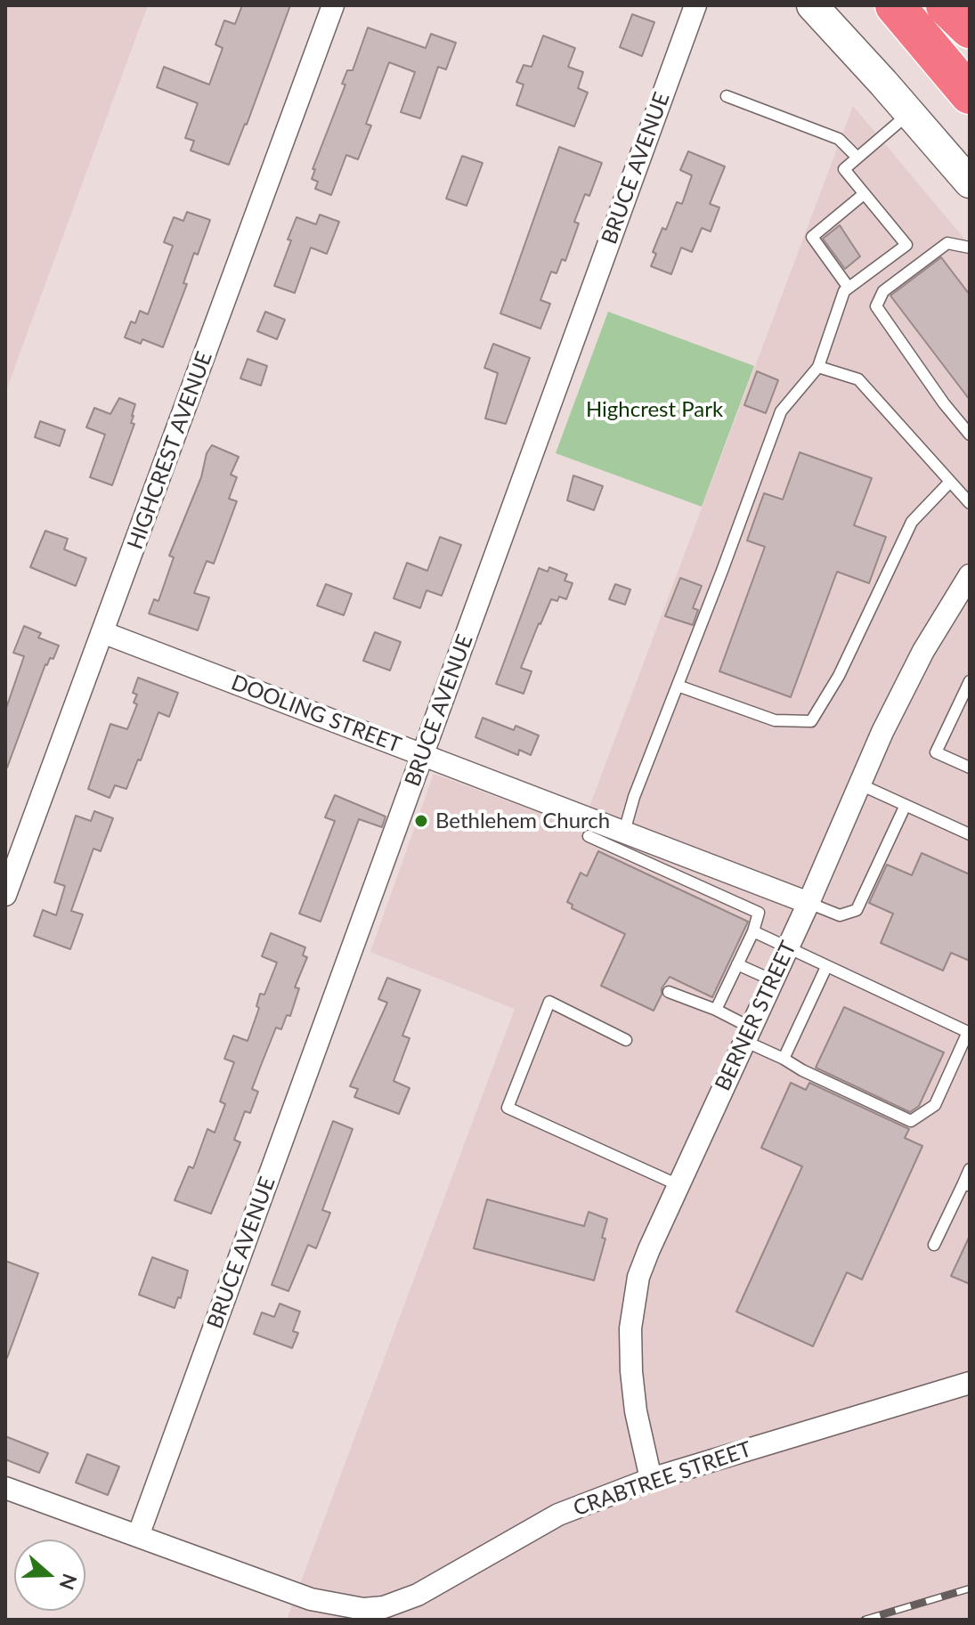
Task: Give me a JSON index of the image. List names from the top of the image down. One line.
{"streets":{"street":["BRUCE AVENUE","HIGHCREST AVENUE","DOOLING STREET","BERNER STREET","CRABTREE STREET"]},"crossings":[["BRUCE AVENUE","DOOLING STREET"],["BRUCE AVENUE","CRABTREE STREET"],["HIGHCREST AVENUE","DOOLING STREET"],["DOOLING STREET","BERNER STREET"],["BERNER STREET","CRABTREE STREET"]],"parks":["Highcrest Park"],"places":["Bethlehem Church"],"north":"right"}
